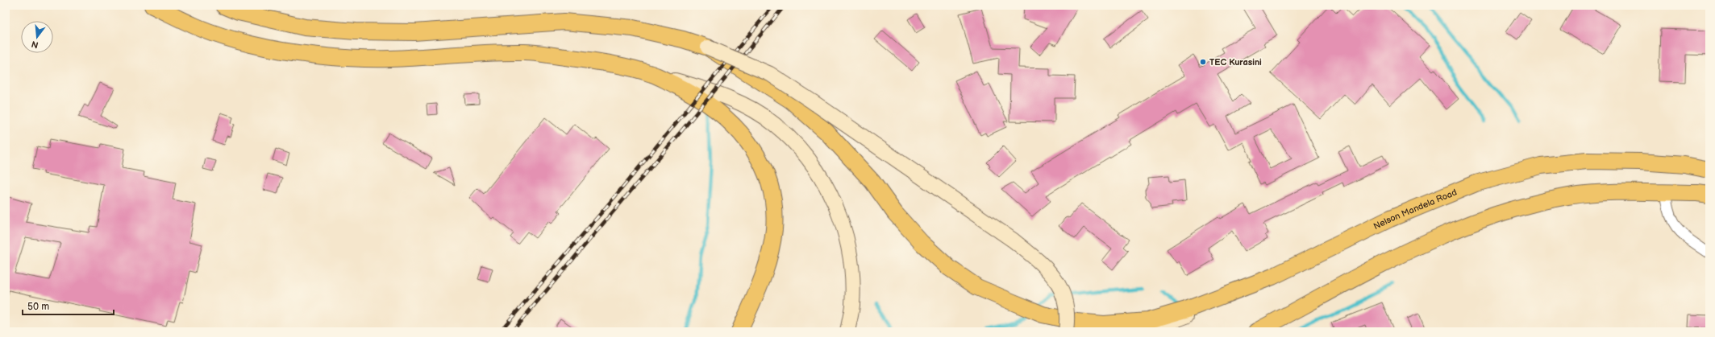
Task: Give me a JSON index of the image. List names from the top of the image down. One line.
{"streets":{"main road":["Nelson Mandela Road"]},"places":["TEC Kurasini"],"scale_bar":"50 m","north":"bottom"}
